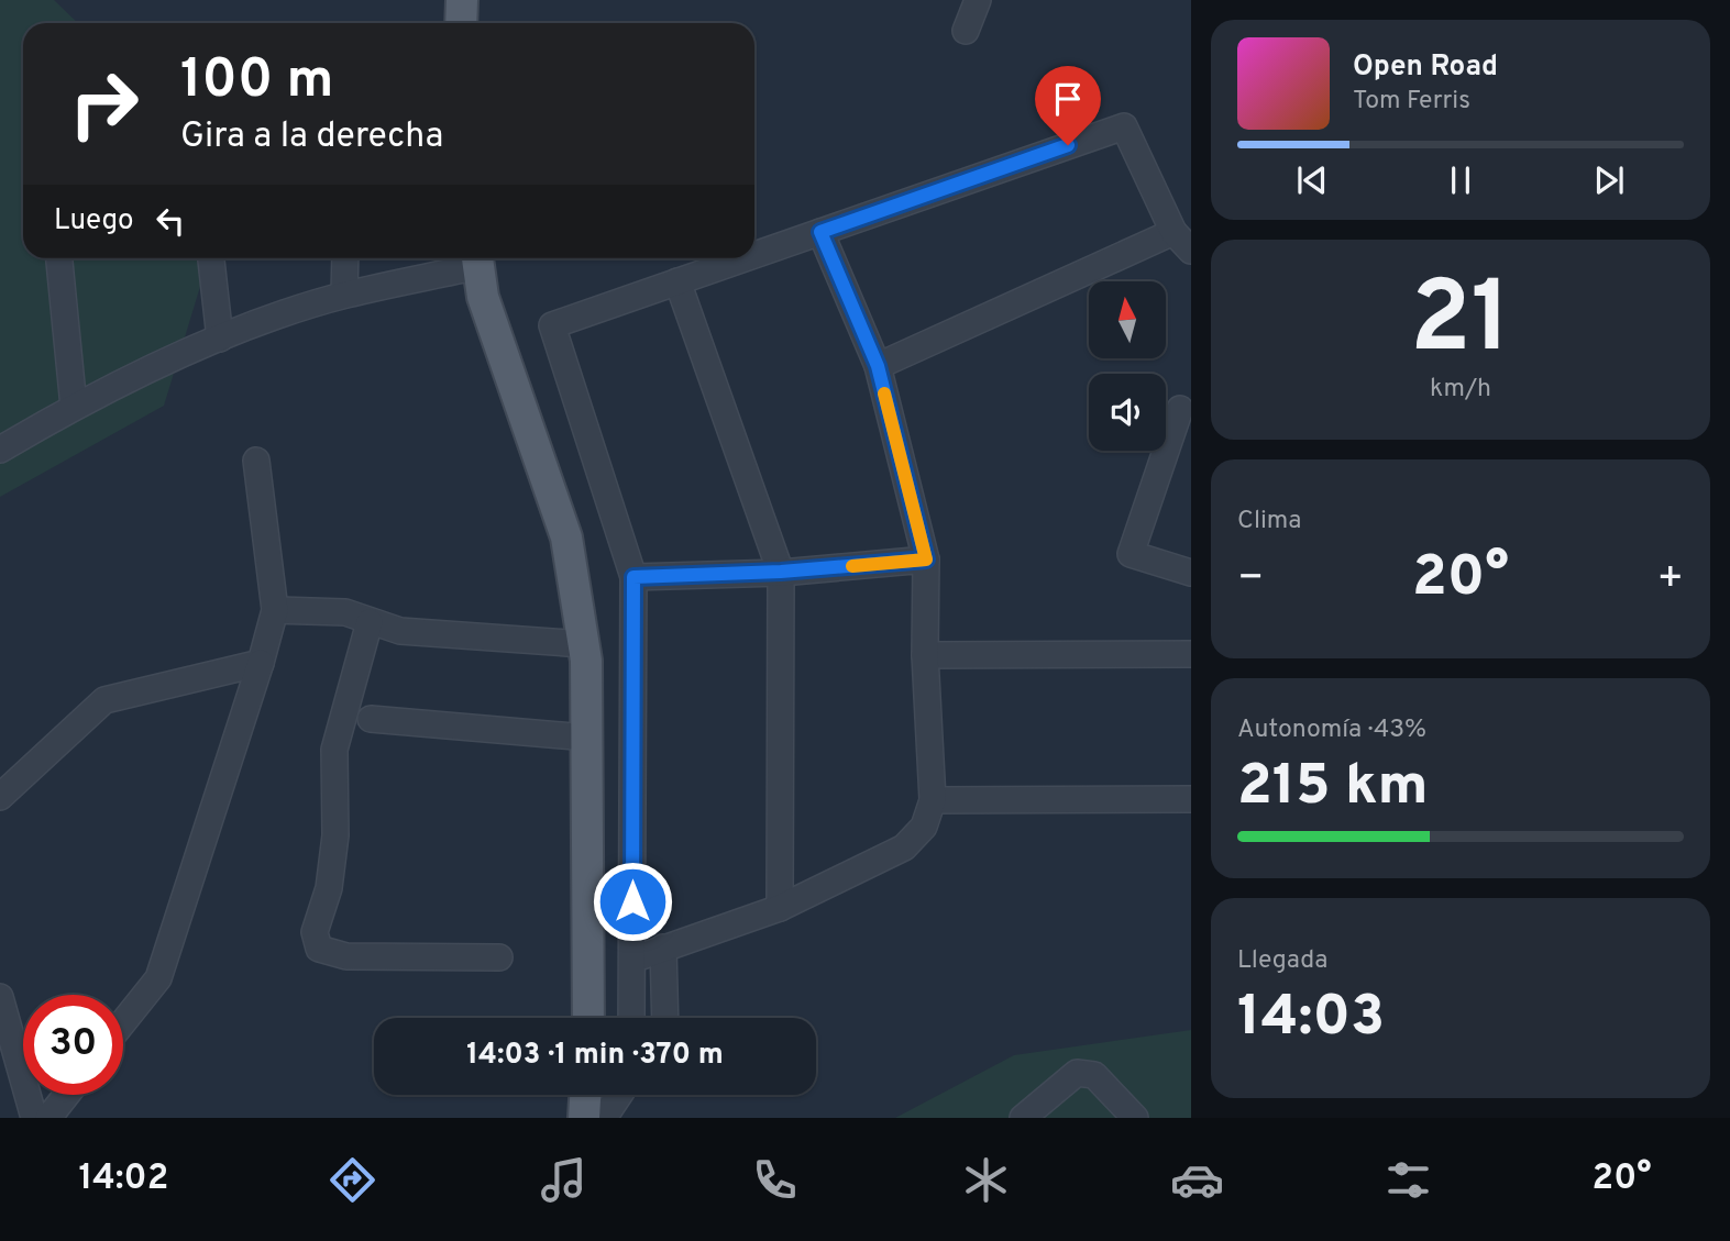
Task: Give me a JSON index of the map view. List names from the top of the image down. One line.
{"north":"top","page":{"turn":["100 m","Gira a la derecha"],"song":["Open Road","Tom Ferris"],"then":"Luego","tile":[["21","km/h"],"Clima",["Autonomía · 43%","215 km"],["Llegada","14:03"]],"heat":["−","20°","+"],"limit":"30","trip":"14:03 · 1 min · 370 m","tabs":["14:02","20°"]}}
